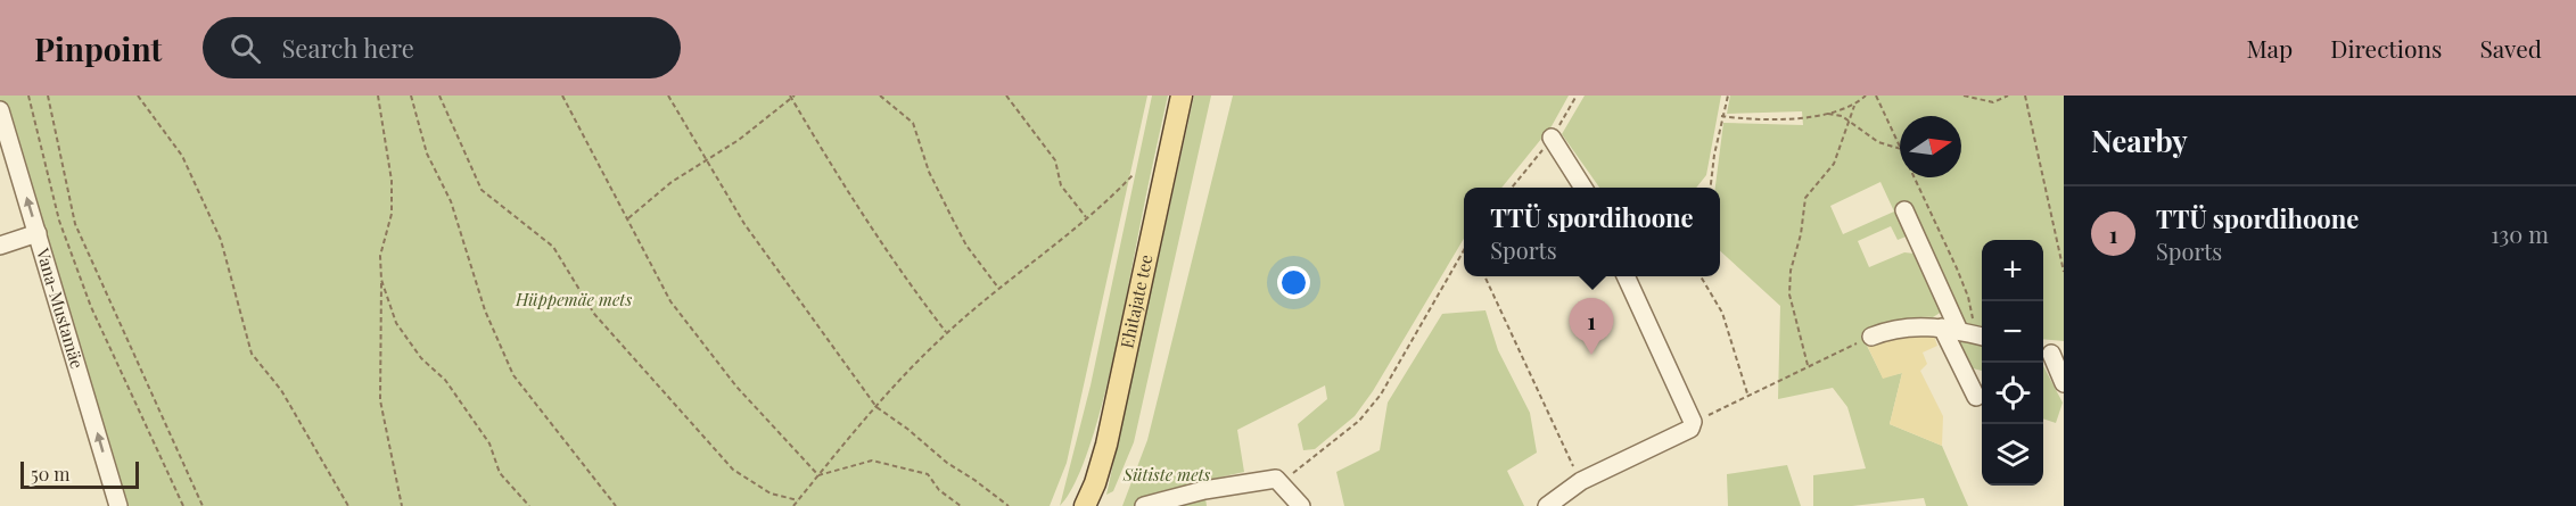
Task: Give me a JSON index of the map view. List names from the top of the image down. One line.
{"streets":{"main road":["Ehitajate tee"],"street":["Vana-Mustamäe"]},"one_way":["Vana-Mustamäe"],"parks":["Hüppemäe mets","Sütiste mets"],"scale_bar":"50 m","north":"right","page":{"header":"Pinpoint","search":"Search here","nav":["Map","Directions","Saved"],"heading":"Nearby","list":[{"mark":"1","name":"TTÜ spordihoone","note":"Sports","value":"130 m"}],"popup":["TTÜ spordihoone","Sports"],"map_buttons":["+","−"],"pins":"1","scale":"50 m"}}
